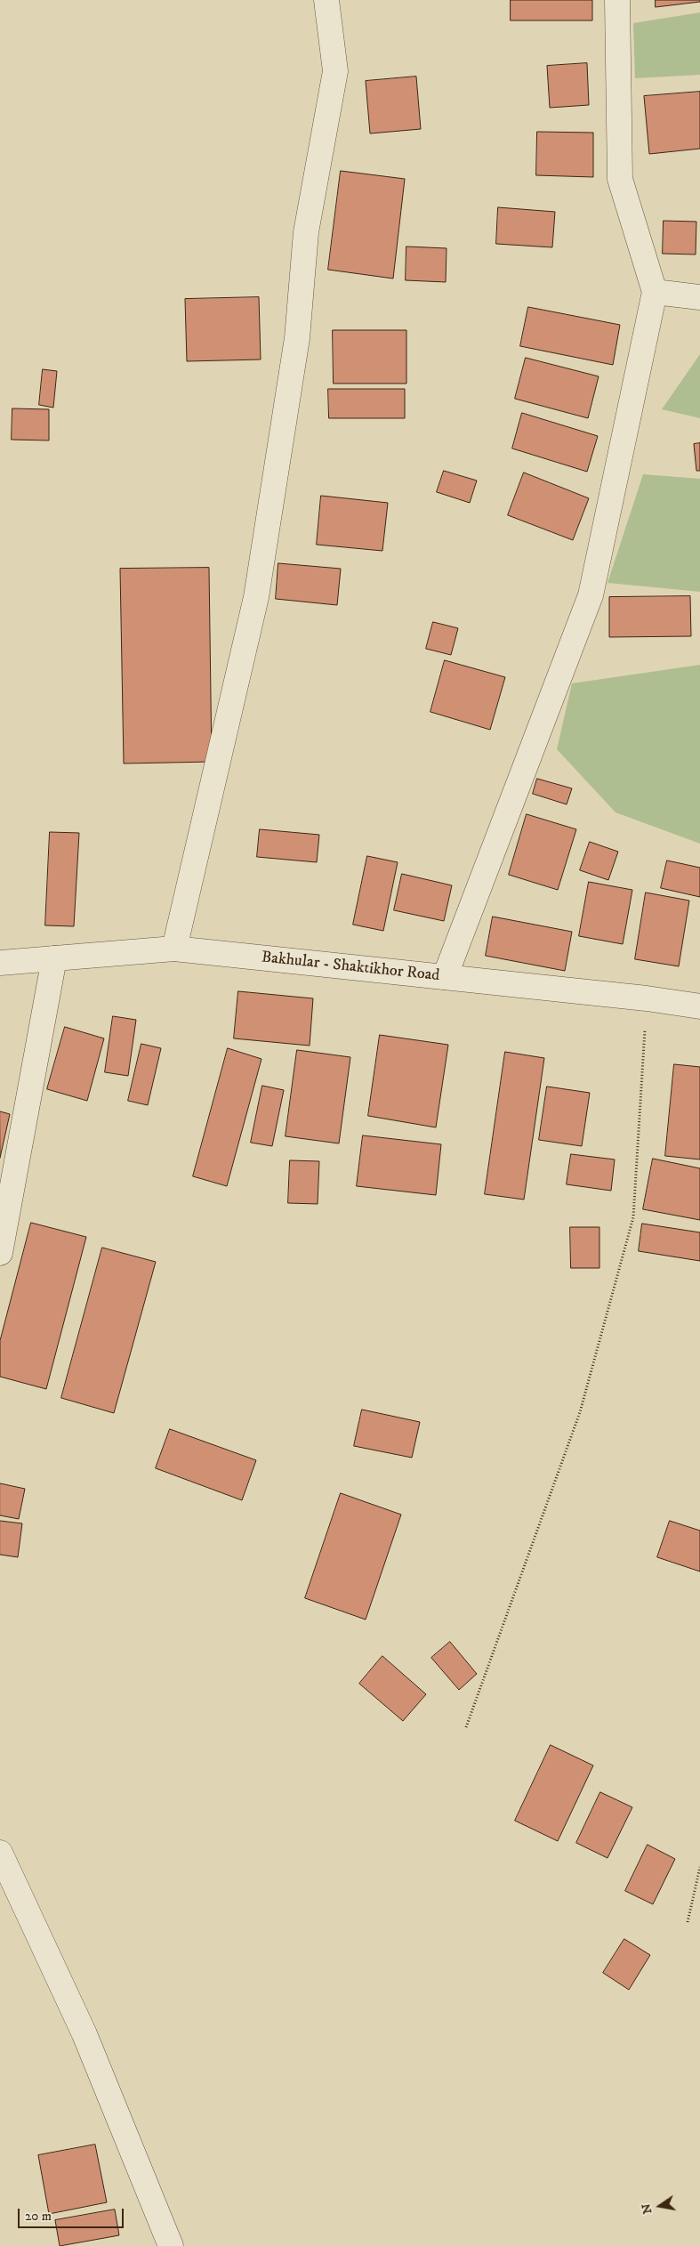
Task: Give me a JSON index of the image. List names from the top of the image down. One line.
{"streets":{"street":["Bakhular - Shaktikhor Road"]},"scale_bar":"20 m","north":"left"}
